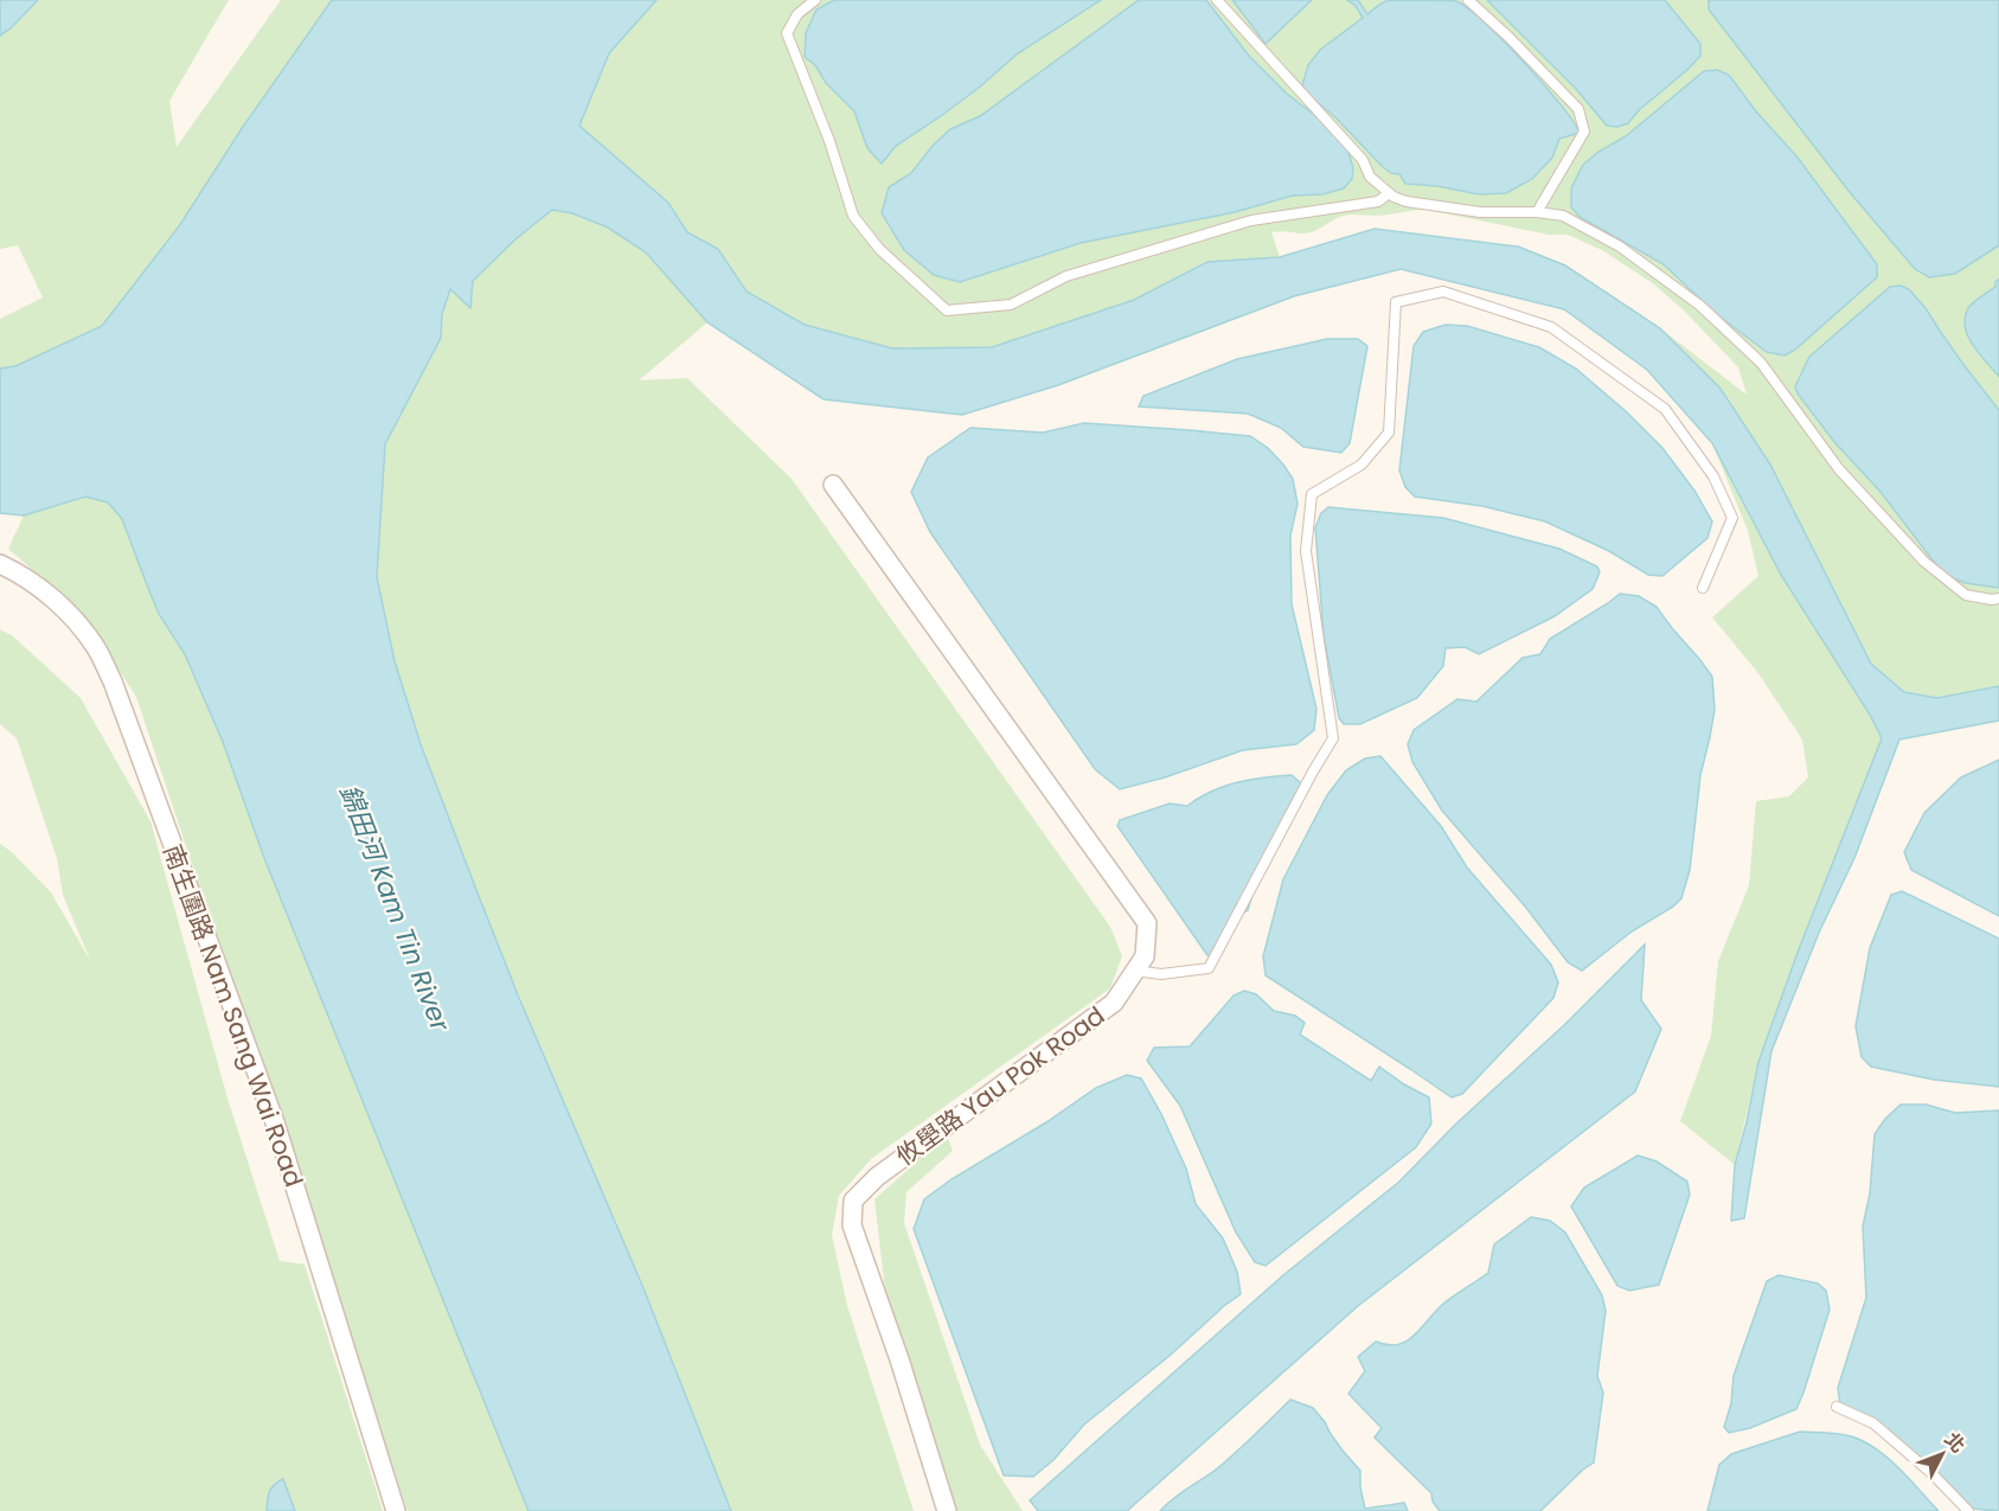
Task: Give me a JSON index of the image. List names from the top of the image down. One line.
{"streets":{"street":["南生圍路 Nam Sang Wai Road","攸壆路 Yau Pok Road"]},"water":["錦田河 Kam Tin River"],"north":"top right"}
